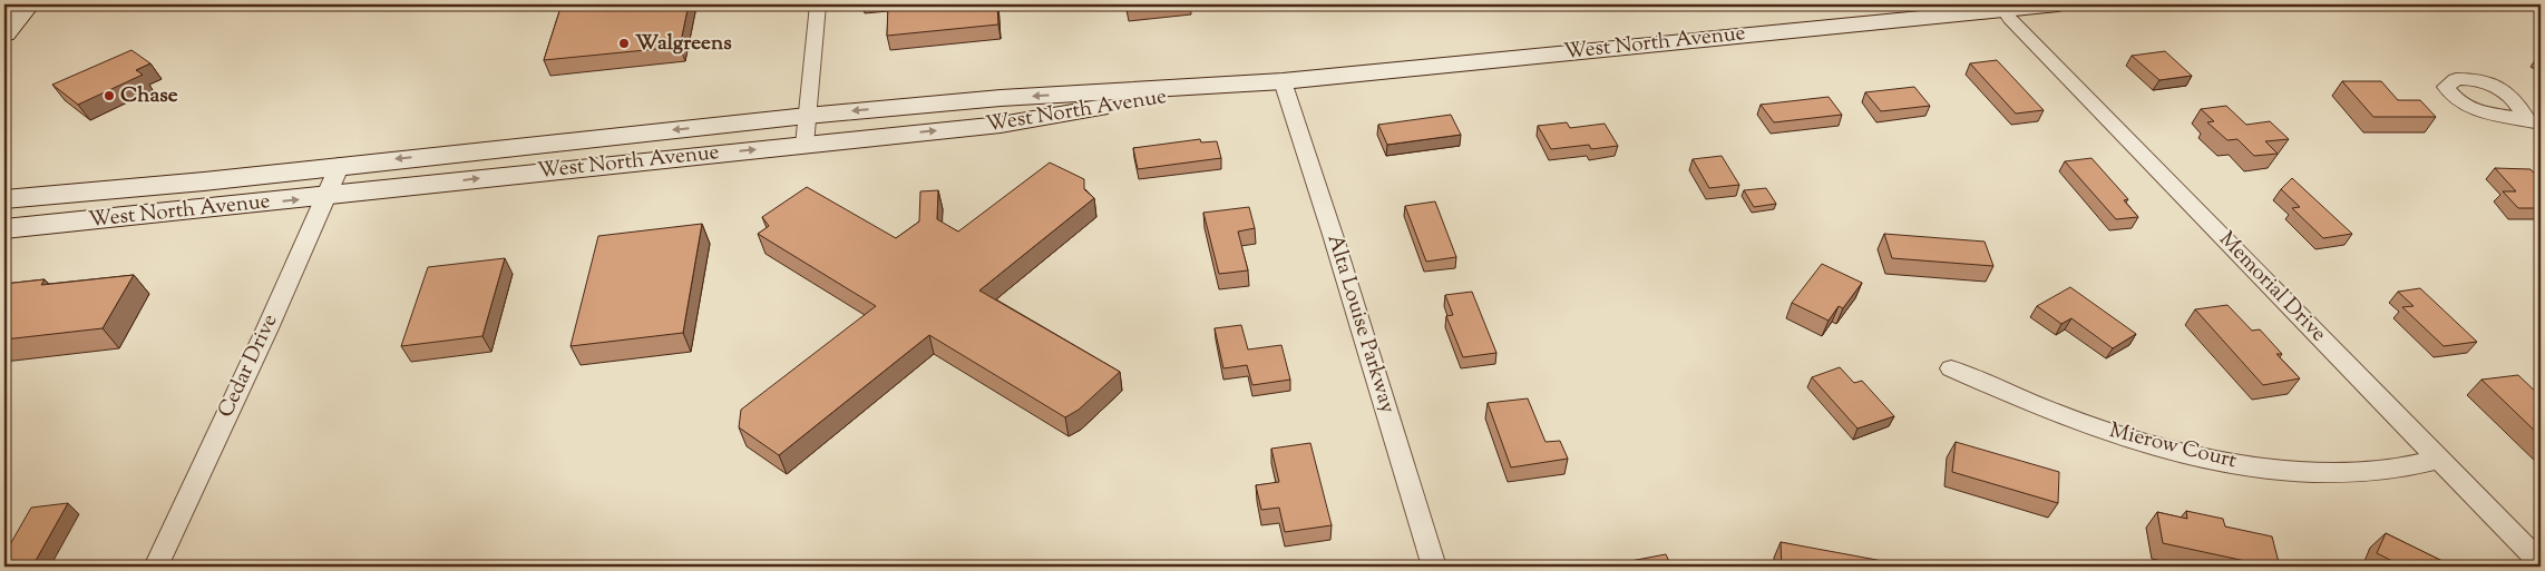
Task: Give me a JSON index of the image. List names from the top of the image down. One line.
{"streets":{"main road":["West North Avenue"],"street":["Memorial Drive","Alta Louise Parkway","Cedar Drive","Mierow Court"]},"crossings":[["West North Avenue","Memorial Drive"],["West North Avenue","Alta Louise Parkway"],["West North Avenue","Cedar Drive"],["Memorial Drive","Mierow Court"]],"places":["Walgreens","Chase"]}
